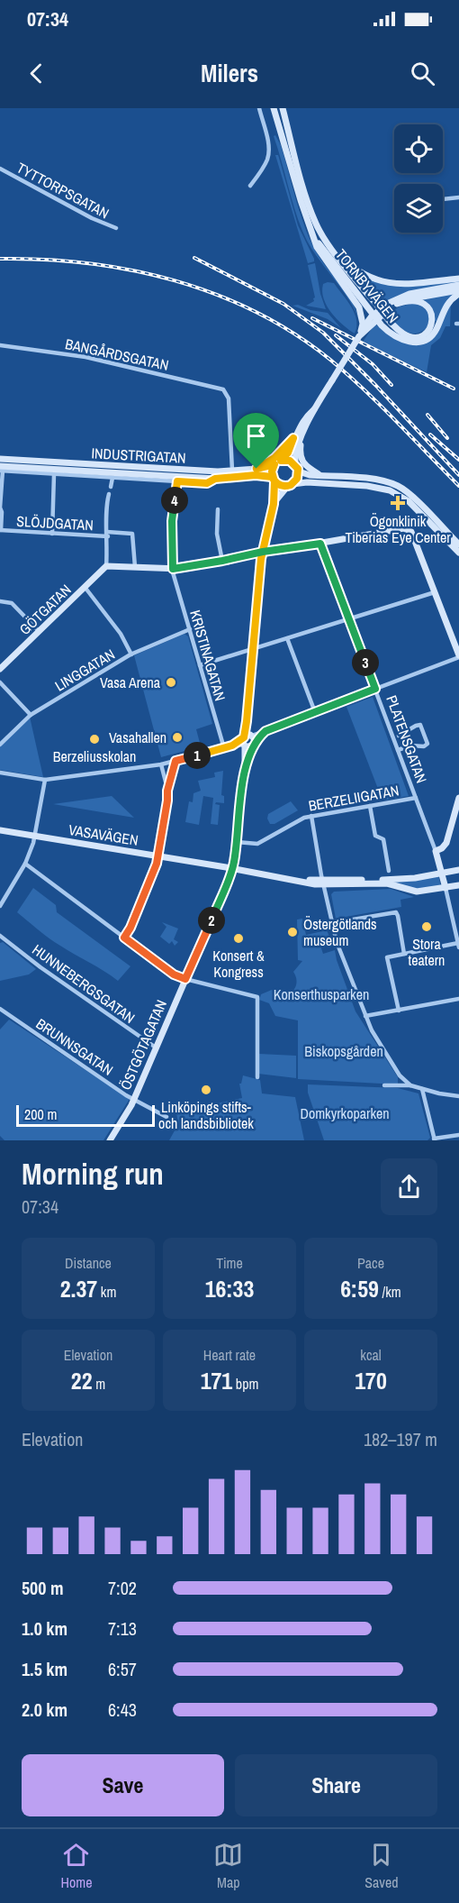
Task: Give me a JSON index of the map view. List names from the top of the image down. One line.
{"streets":{"main road":["TORNBYVÄGEN","INDUSTRIGATAN","GÖTGATAN","PLATENSGATAN","VASAVÄGEN","ÖSTGÖTAGATAN"],"street":["TYTTORPSGATAN","BANGÅRDSGATAN","SLÖJDGATAN","KRISTINAGATAN","LINGGATAN","BERZELIIGATAN","HUNNEBERGSGATAN","BRUNNSGATAN"]},"crossings":[["BANGÅRDSGATAN","INDUSTRIGATAN"],["INDUSTRIGATAN","ÖSTGÖTAGATAN"],["KRISTINAGATAN","LINGGATAN"],["PLATENSGATAN","BERZELIIGATAN"],["PLATENSGATAN","VASAVÄGEN"],["BERZELIIGATAN","ÖSTGÖTAGATAN"],["VASAVÄGEN","ÖSTGÖTAGATAN"],["HUNNEBERGSGATAN","ÖSTGÖTAGATAN"],["ÖSTGÖTAGATAN","BRUNNSGATAN"]],"parks":["Konserthusparken","Biskopsgården","Domkyrkoparken"],"places":{"health":["Ögonklinik Tiberias Eye Center"],"other":["Vasa Arena","Vasahallen","Berzeliusskolan","Stora teatern","Östergötlands museum","Konsert & Kongress","Linköpings stifts- och landsbibliotek"]},"scale_bar":"200 m","page":{"status":"07:34","header":"Milers","pins":["4","3","1","2"],"scale":"200 m","heading":["Morning run","07:34"],"stats":[["Distance","2.37 km"],["Time","16:33"],["Pace","6:59 /km"],["Elevation","22 m"],["Heart rate","171 bpm"],["kcal","170"]],"chart":["Elevation","182–197 m"],"list":[{"name":"500 m","note":"7:02"},{"name":"1.0 km","note":"7:13"},{"name":"1.5 km","note":"6:57"},{"name":"2.0 km","note":"6:43"}],"buttons":["Save","Share"],"tabs":["Home","Map","Saved"]}}
